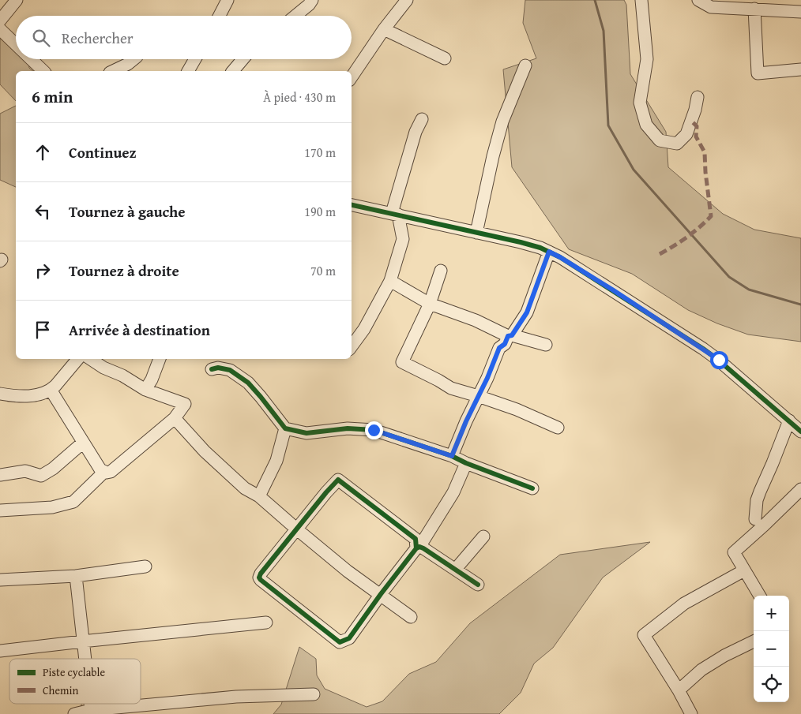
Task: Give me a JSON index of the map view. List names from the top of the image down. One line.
{"legend":["Piste cyclable","Chemin"],"page":{"search":"Rechercher","heading":["6 min","À pied · 430 m"],"list":[["Continuez","170 m"],["Tournez à gauche","190 m"],["Tournez à droite","70 m"],"Arrivée à destination"],"map_buttons":["+","−"]}}
